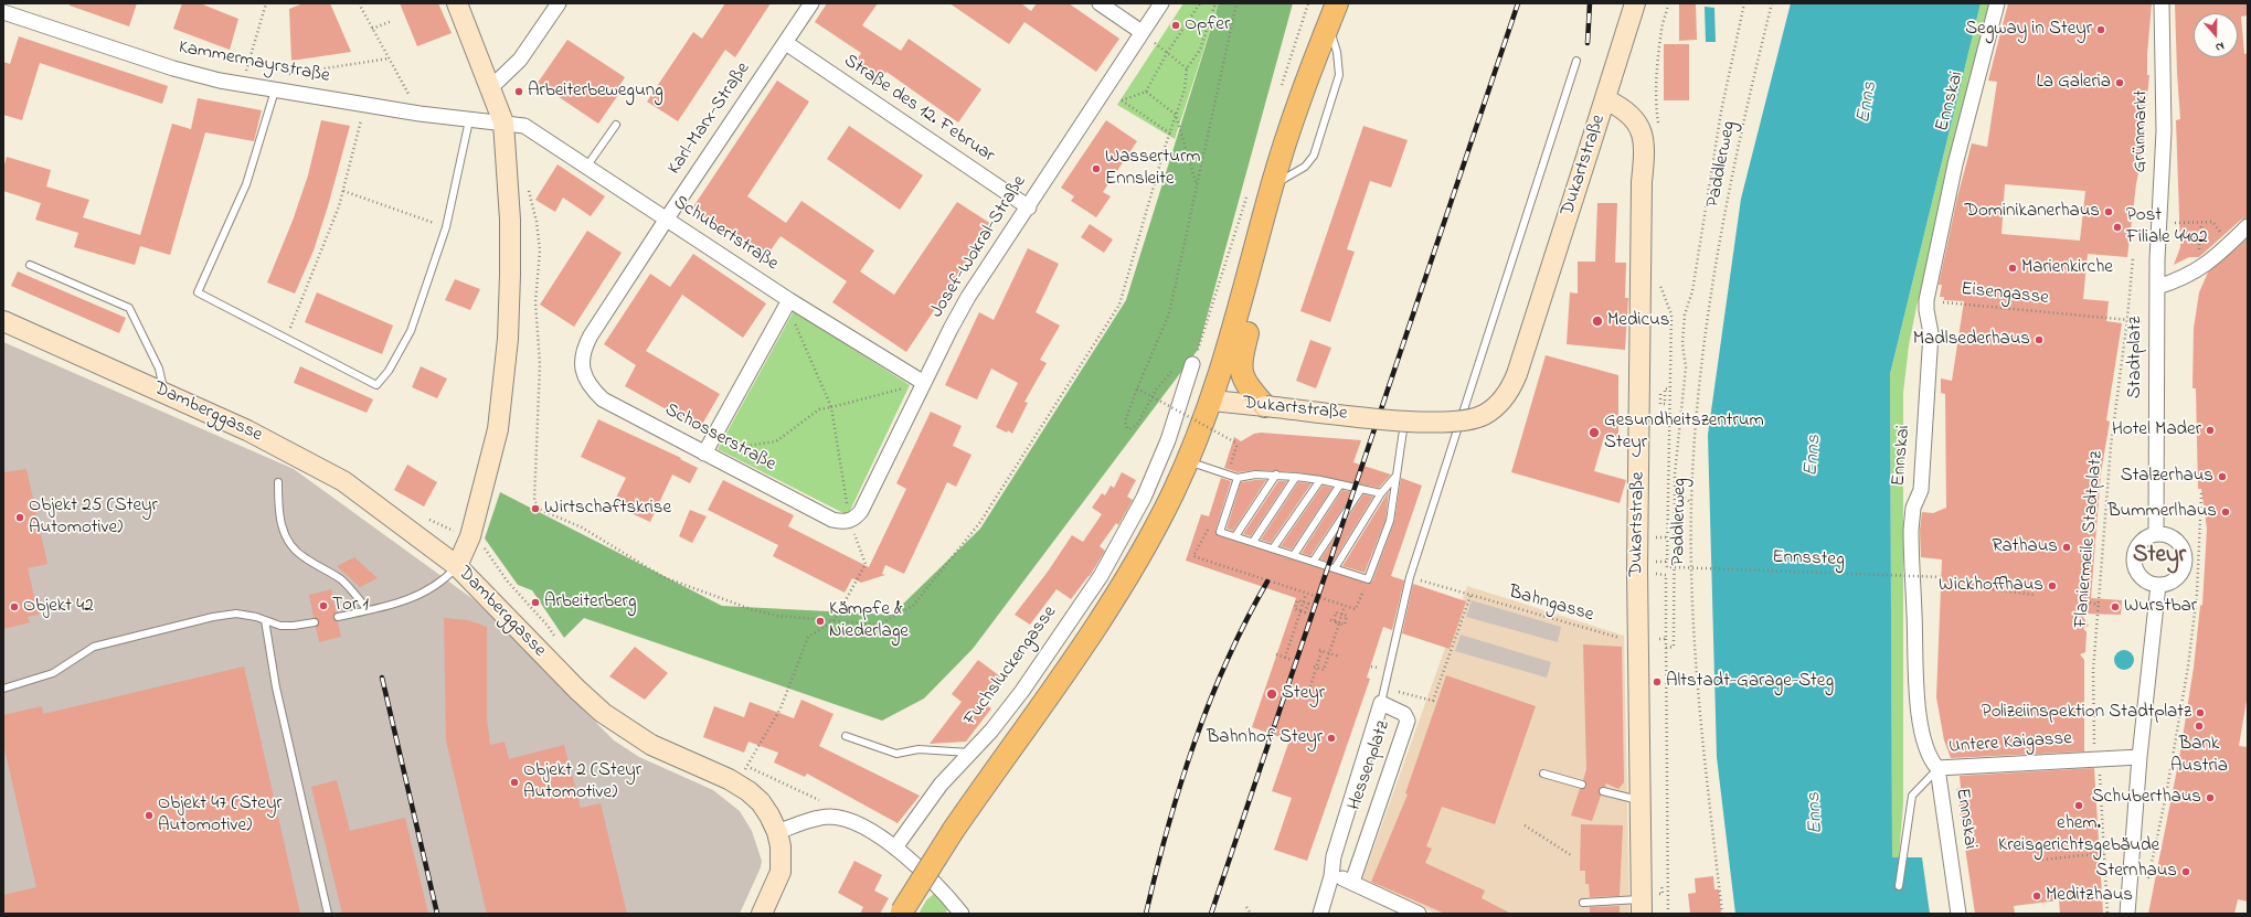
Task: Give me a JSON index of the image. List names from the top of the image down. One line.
{"streets":{"street":["Kammermayrstraße","Ennskai","Straße des 12. Februar","Karl-Marx-Straße","Grünmarkt","Dukartstraße","Schubertstraße","Josef-Wokral-Straße","Stadtplatz","Damberggasse","Schosserstraße","Fuchsluckengasse","Untere Kaigasse","Hessenplatz"],"path":["Paddlerweg","Eisengasse","Flaniermeile Stadtplatz","Ennssteg","Bahngasse"]},"crossings":[["Kammermayrstraße","Schubertstraße"],["Ennskai","Eisengasse"],["Ennskai","Untere Kaigasse"],["Straße des 12. Februar","Karl-Marx-Straße"],["Straße des 12. Februar","Josef-Wokral-Straße"],["Karl-Marx-Straße","Schubertstraße"],["Karl-Marx-Straße","Schosserstraße"],["Grünmarkt","Stadtplatz"],["Schubertstraße","Josef-Wokral-Straße"],["Josef-Wokral-Straße","Schosserstraße"],["Eisengasse","Flaniermeile Stadtplatz"],["Flaniermeile Stadtplatz","Untere Kaigasse"]],"districts":["Steyr"],"water":["Enns"],"places":["Opfer","Segway in Steyr","La Galeria","Arbeiterbewegung","Wasserturm Ennsleite","Dominikanerhaus","Post Filiale 4402","Marienkirche","Medicus","Madlsederhaus","Hotel Mader","Gesundheitszentrum Steyr","Stalzerhaus","Wirtschaftskrise","Bummerlhaus","Objekt 25 (Steyr Automotive)","Rathaus","Wickhoffhaus","Arbeiterberg","Tor 1","Objekt 42","Wurstbar","Kämpfe & Niederlage","Altstadt-Garage-Steg","Steyr","Polizeiinspektion Stadtplatz","Bank Austria","Bahnhof Steyr","Objekt 2 (Steyr Automotive)","Schuberthaus","ehem. Kreisgerichtsgebäude","Objekt 47 (Steyr Automotive)","Sternhaus","Meditzhaus"],"north":"bottom"}
